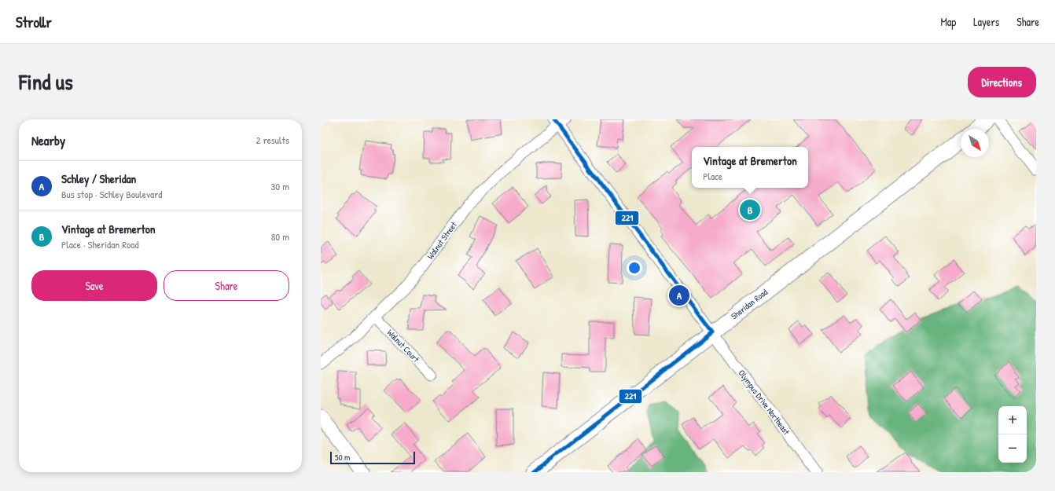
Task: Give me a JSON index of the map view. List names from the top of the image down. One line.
{"streets":{"main road":["Sheridan Road"],"street":["Walnut Street","Walnut Court","Olympus Drive Northeast"]},"crossings":[["Walnut Street","Walnut Court"],["Walnut Street","Olympus Drive Northeast"],["Sheridan Road","Olympus Drive Northeast"]],"lines":["transit line 221"],"scale_bar":"50 m","north":"bottom right","page":{"header":"Strollr","nav":["Map","Layers","Share"],"title":"Find us","buttons":["Directions",["Save","Share"]],"heading":["Nearby","2 results"],"popup":["Vintage at Bremerton","Place"],"list":[{"mark":"A","name":"Schley / Sheridan","note":"Bus stop · Schley Boulevard","value":"30 m"},{"mark":"B","name":"Vintage at Bremerton","note":"Place · Sheridan Road","value":"80 m"}],"pins":["B","A"],"map_buttons":["+","−"],"scale":"50 m"}}
